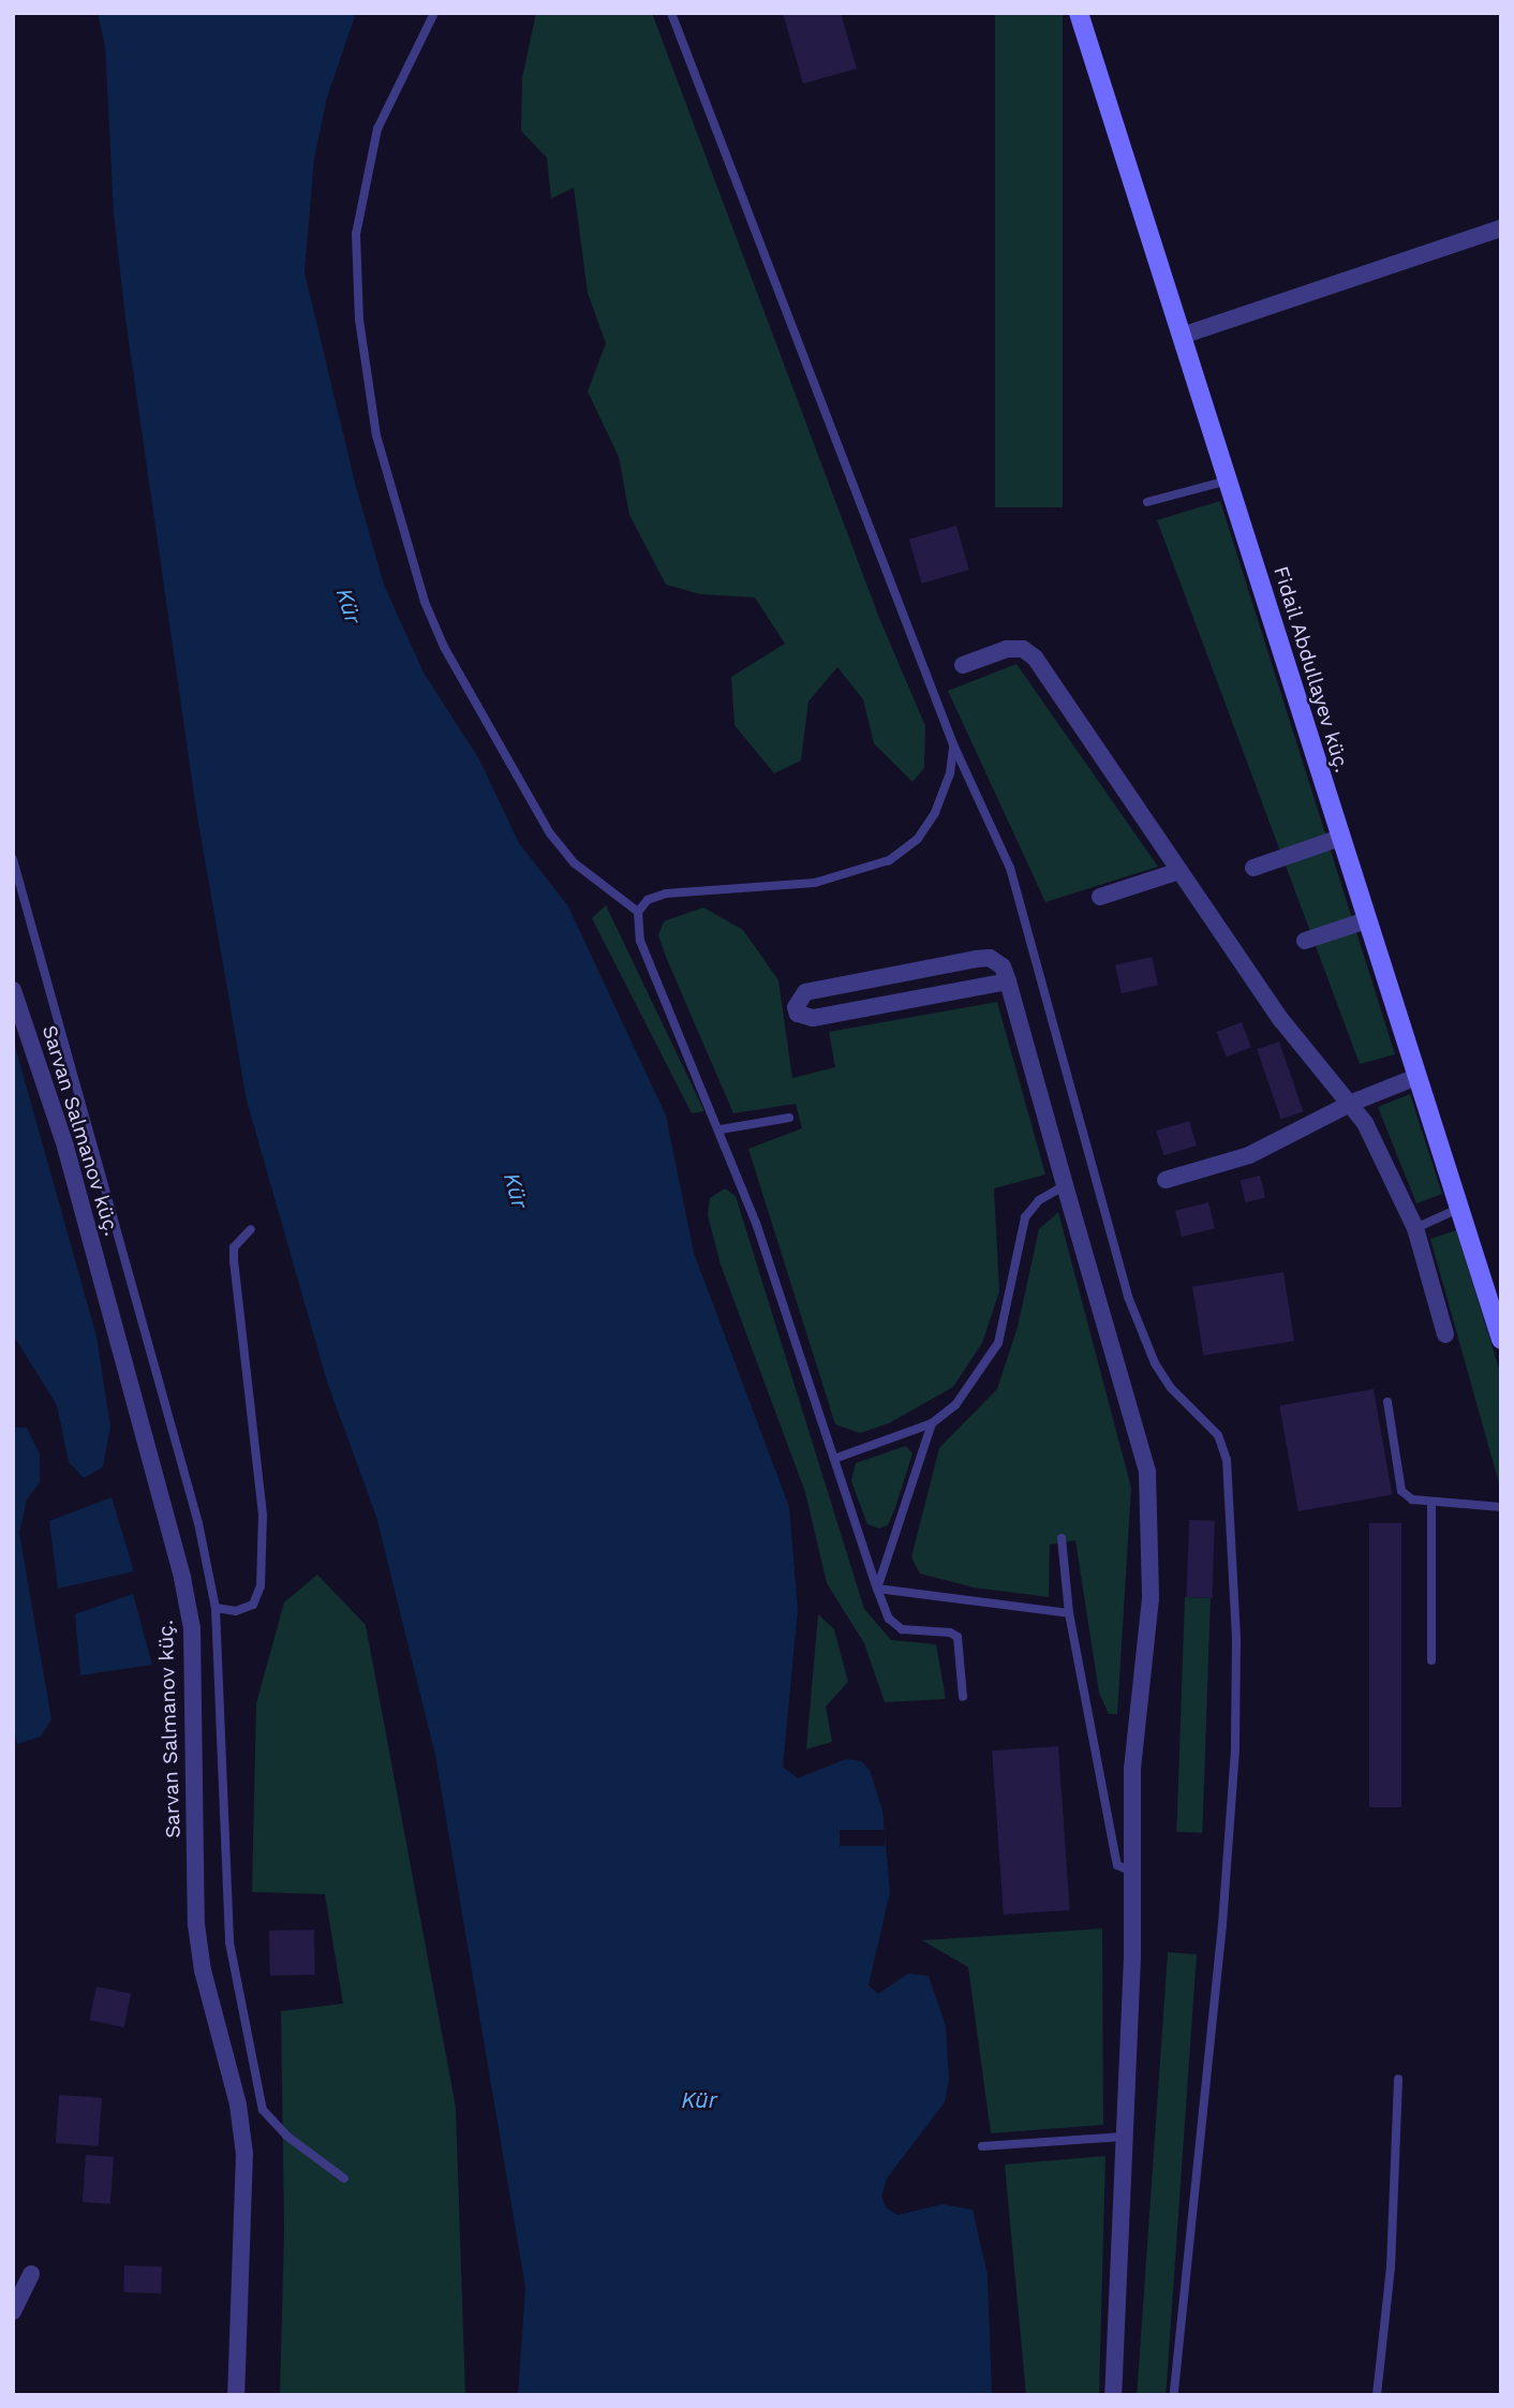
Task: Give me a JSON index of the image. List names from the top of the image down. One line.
{"streets":{"street":["Fidail Abdullayev küç.","Sarvan Salmanov küç."]},"water":["Kür"]}
